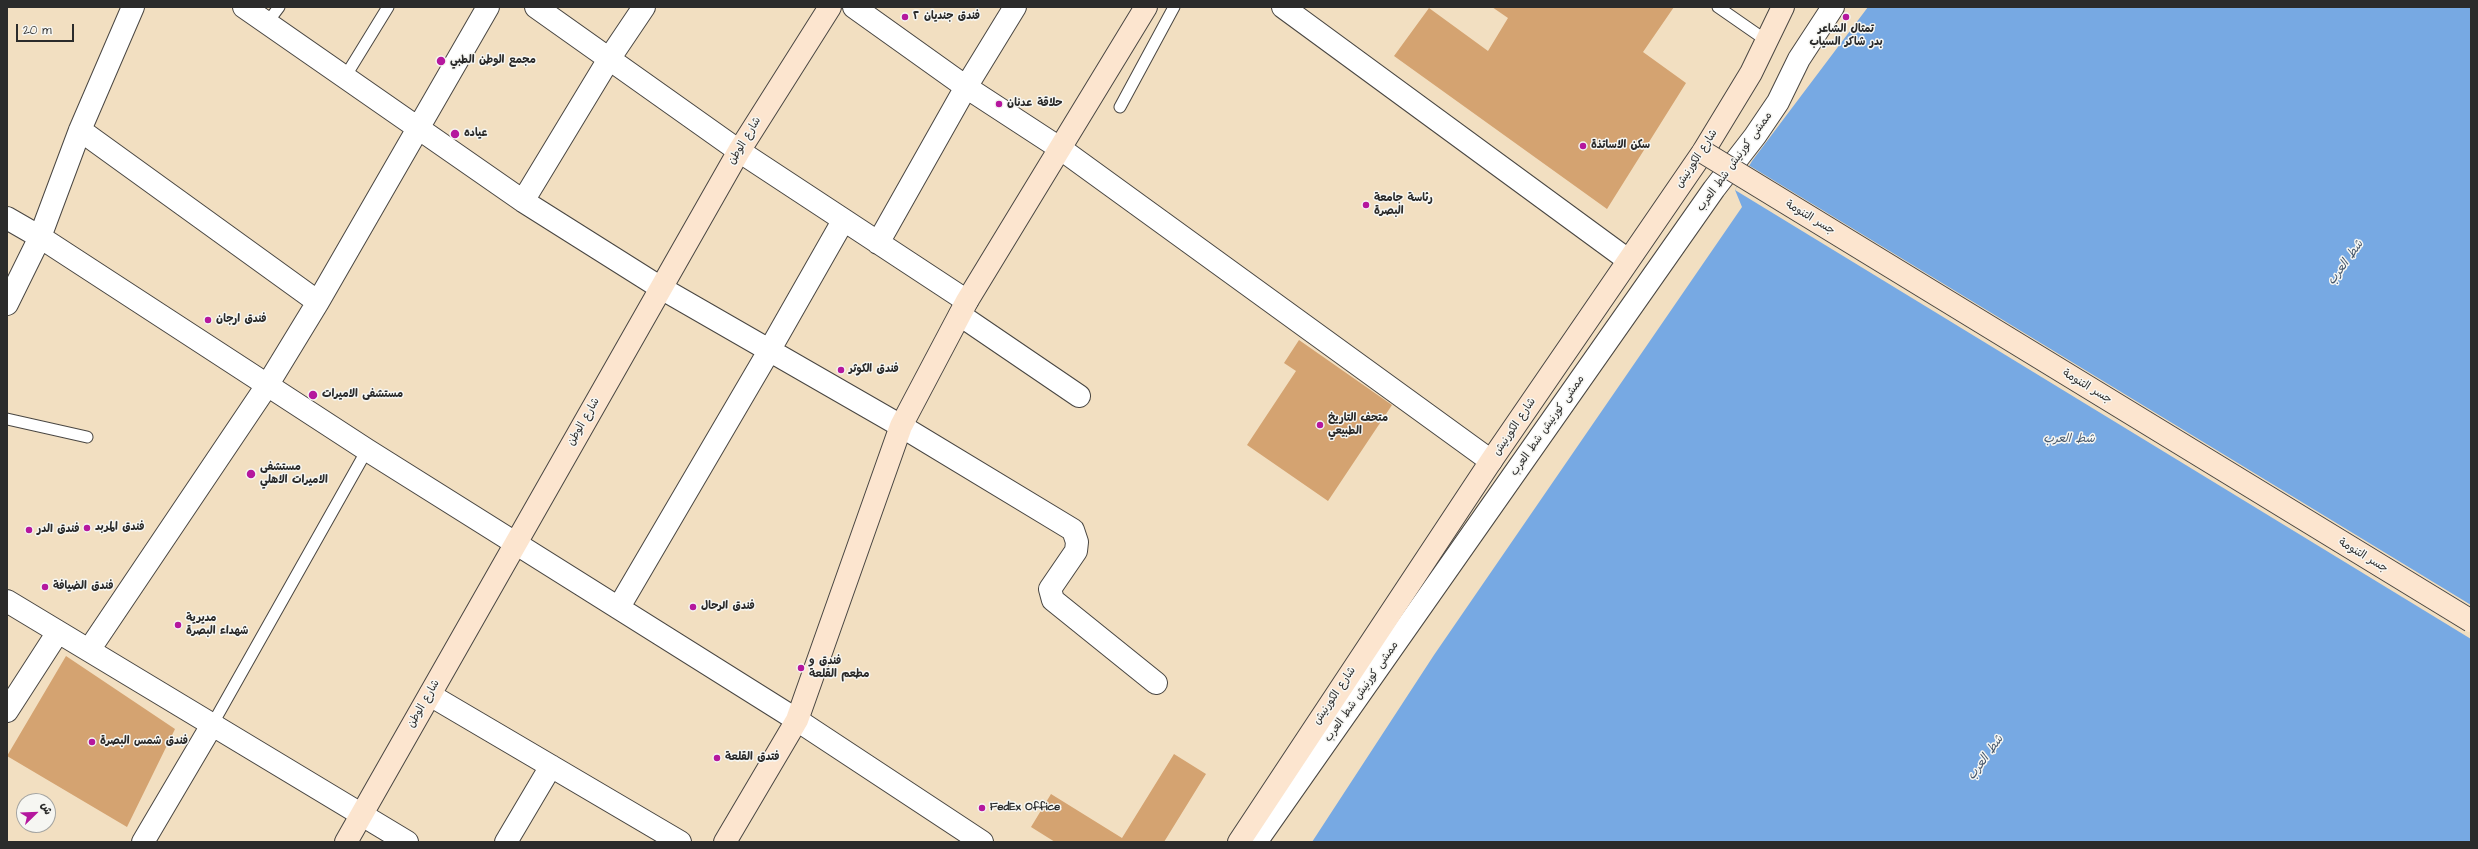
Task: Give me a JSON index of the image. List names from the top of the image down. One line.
{"streets":{"main road":["شارع الوطن","شارع الكورنيش","جسر التنومة"],"street":["ممشى كورنيش شط العرب"]},"crossings":[["شارع الكورنيش","جسر التنومة"]],"water":["شط العرب"],"places":["فندق جنديان ٢","تمثال الشاعر بدر شاكر السياب","مجمع الوطن الطبي","حلاقة عدنان","عياده","سكن الاساتذة","رئاسة جامعة البصرة","فندق ارجان","فندق الكوثر","مستشفى الاميرات","متحف التاريخ الطبيعي","مستشفى الاميرات الاهلي","فندق المربد","فندق الدر","فندق الضيافة","فندق الرحال","مديرية شهداء البصرة","فندق و مطعم القلعة","فندق شمس البصرة","فتدق القلعة","FedEx Office"],"scale_bar":"20 m","north":"top right"}
